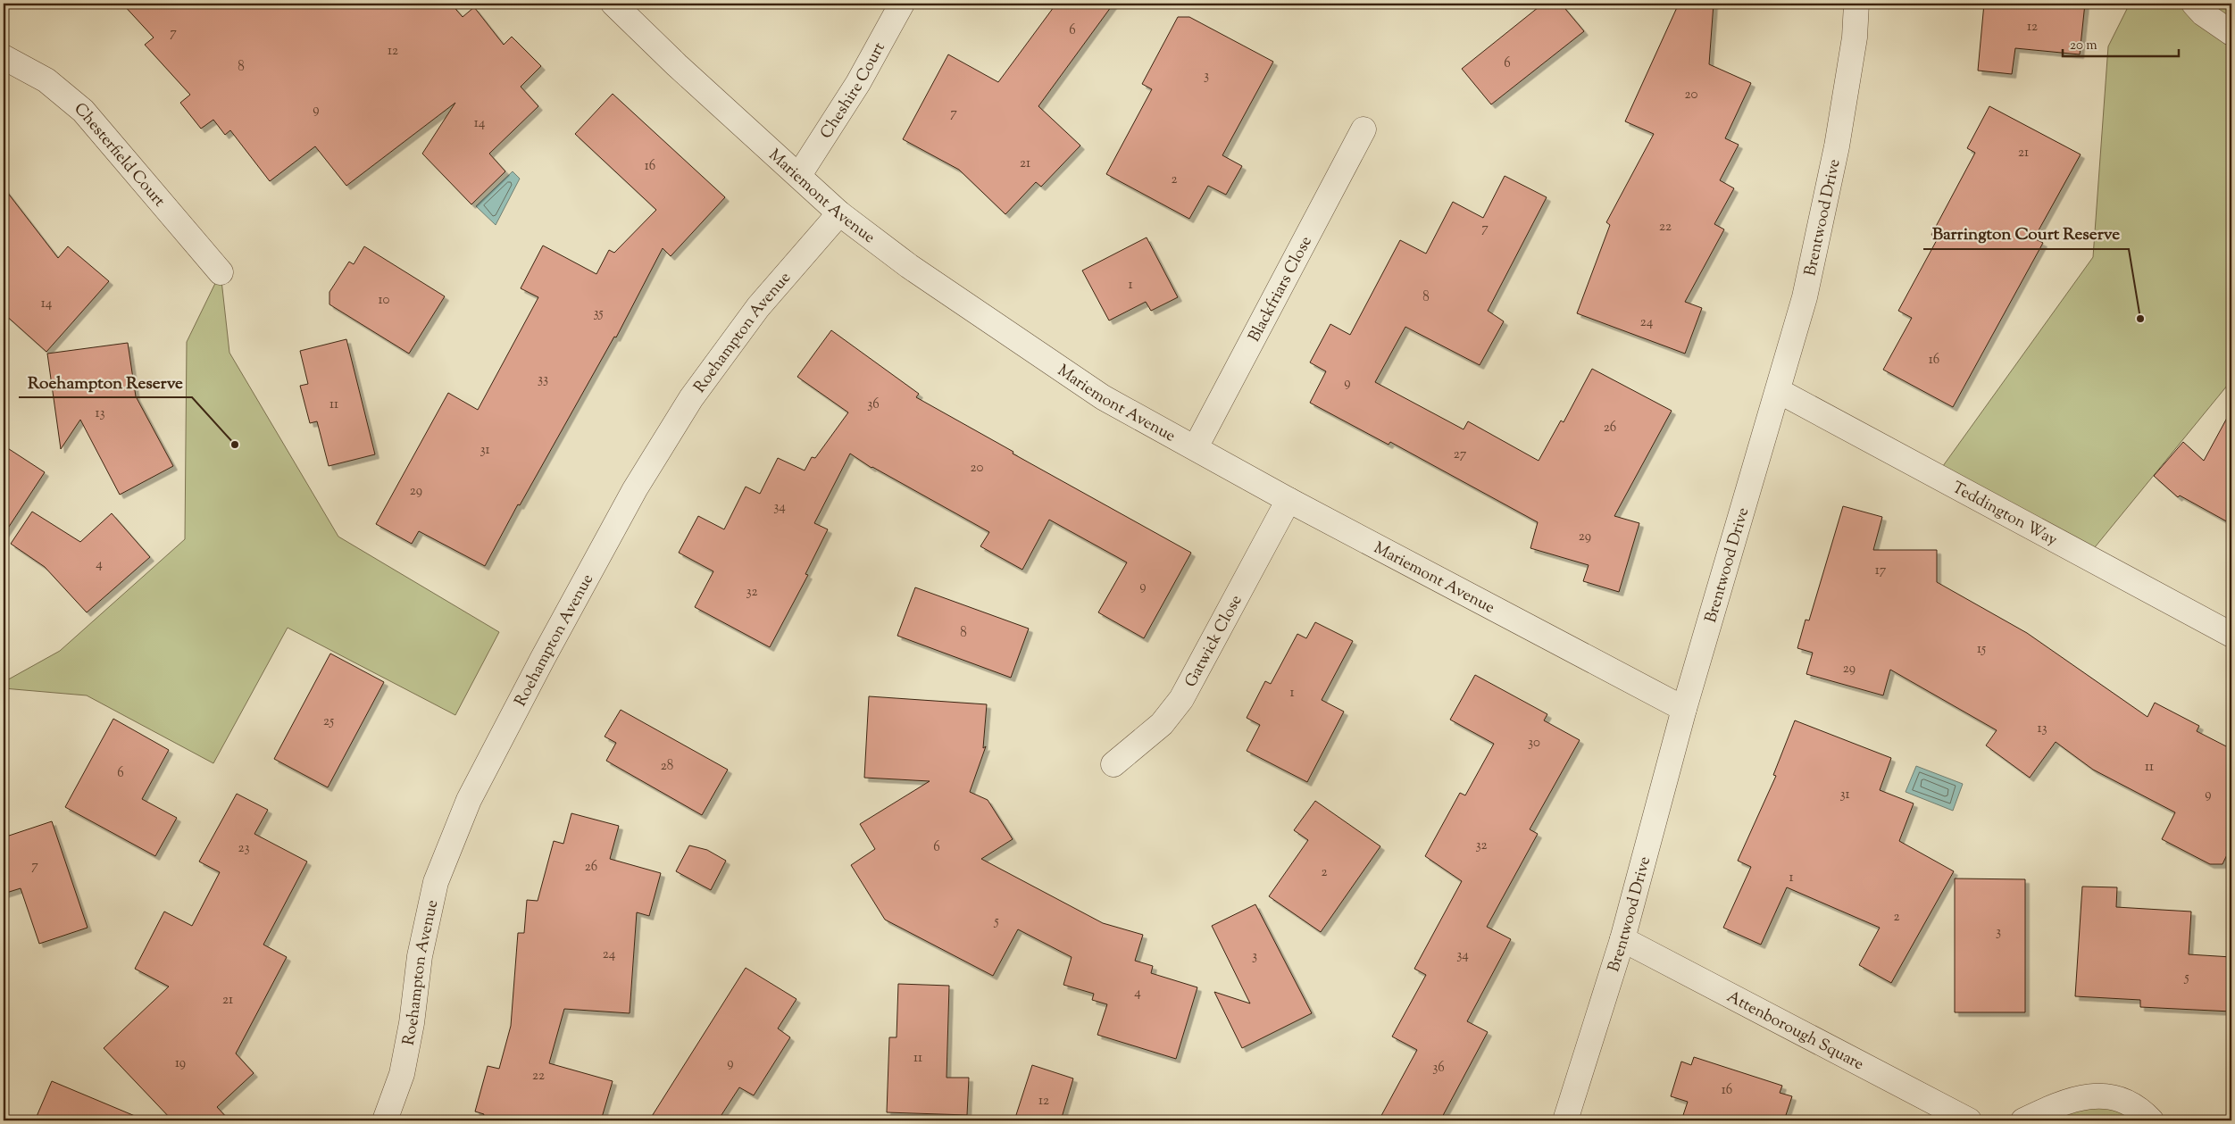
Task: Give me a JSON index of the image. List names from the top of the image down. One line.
{"streets":{"street":["Cheshire Court","Chesterfield Court","Mariemont Avenue","Brentwood Drive","Blackfriars Close","Roehampton Avenue","Teddington Way","Gatwick Close","Attenborough Square"]},"crossings":[["Cheshire Court","Mariemont Avenue"],["Mariemont Avenue","Brentwood Drive"],["Mariemont Avenue","Blackfriars Close"],["Mariemont Avenue","Roehampton Avenue"],["Mariemont Avenue","Gatwick Close"],["Brentwood Drive","Teddington Way"],["Brentwood Drive","Attenborough Square"]],"places":["Barrington Court Reserve","Roehampton Reserve"],"house_numbers":["12","6","7","12","6","8","3","20","9","7","14","21","21","16","2","22","7","1","8","10","14","35","24","16","33","9","11","36","13","26","31","27","20","29","34","29","4","17","9","32","8","15","29","1","25","13","30","28","11","6","31","9","32","6","23","7","26","2","1","2","5","3","24","34","3","5","4","21","11","19","9","36","22","16","12"],"scale_bar":"20 m"}
